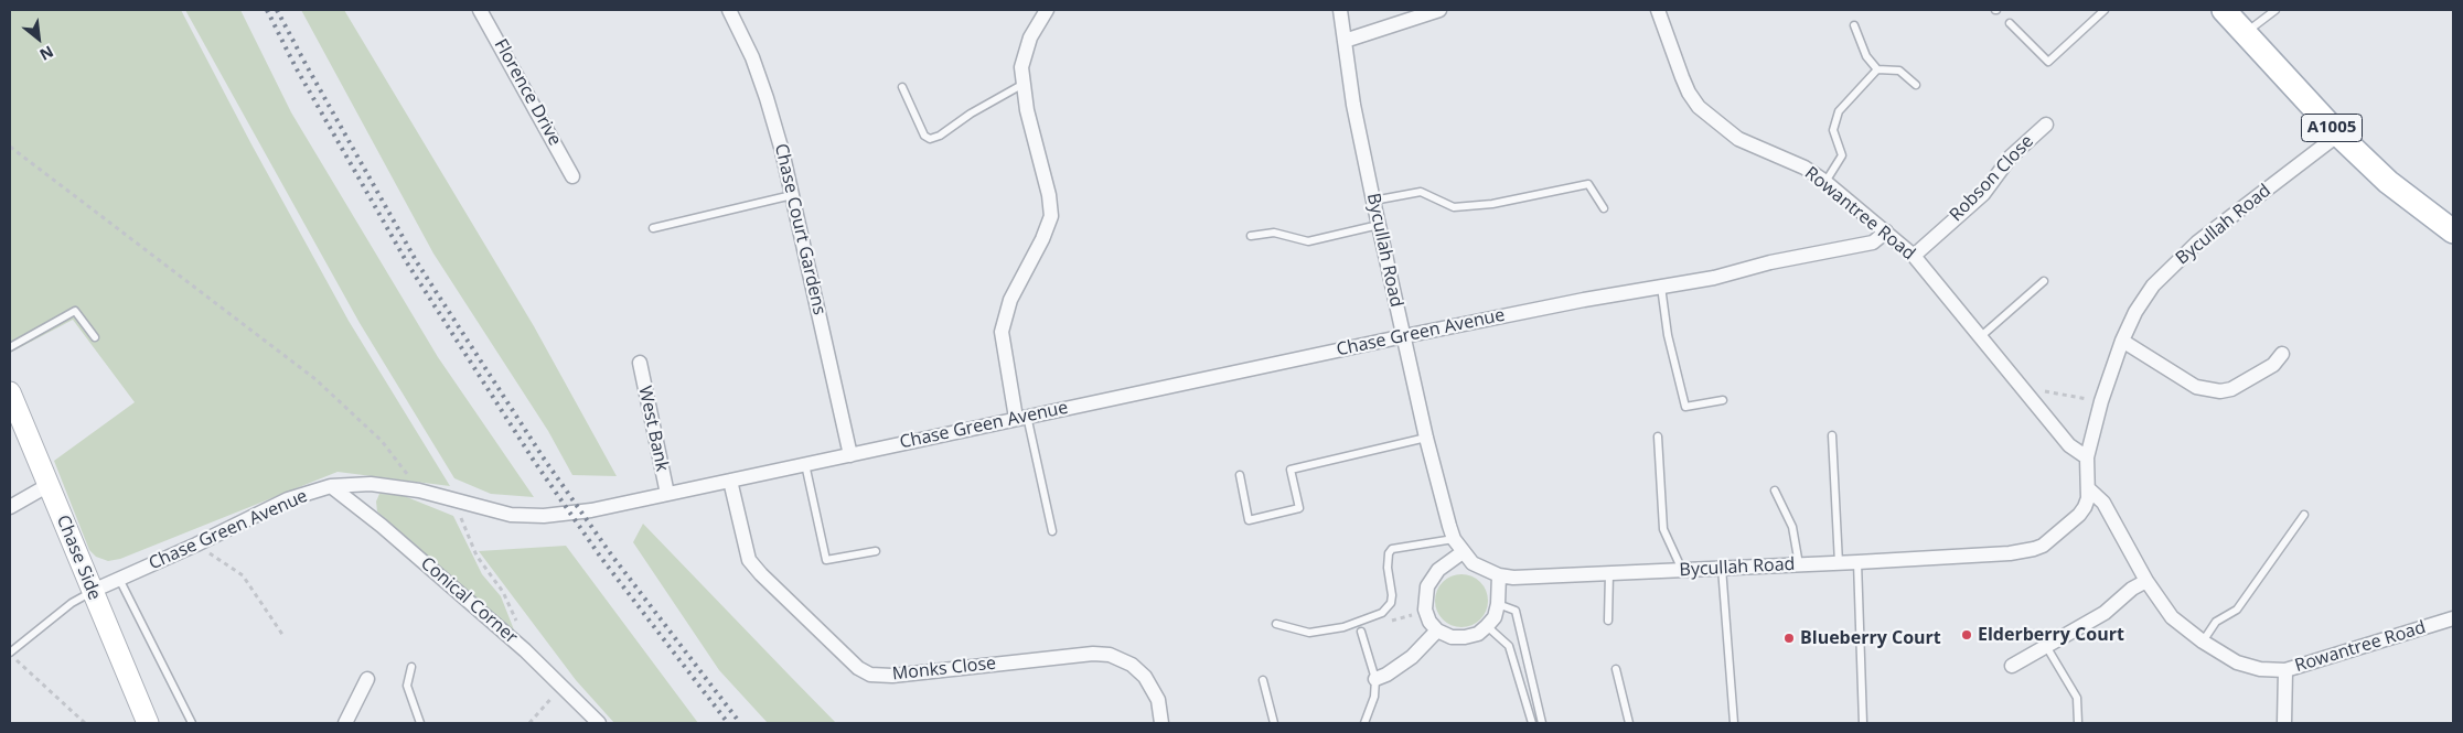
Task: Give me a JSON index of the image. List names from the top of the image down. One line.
{"streets":{"main road":["A1005"],"street":["Florence Drive","Robson Close","Rowantree Road","Bycullah Road","Chase Court Gardens","Chase Green Avenue","West Bank","Chase Side","Conical Corner","Monks Close"]},"crossings":[["A1005","Bycullah Road"],["Robson Close","Rowantree Road"],["Rowantree Road","Bycullah Road"],["Rowantree Road","Chase Green Avenue"],["Bycullah Road","Chase Green Avenue"],["Chase Court Gardens","Chase Green Avenue"],["Chase Green Avenue","West Bank"],["Chase Green Avenue","Chase Side"],["Chase Green Avenue","Conical Corner"],["Chase Green Avenue","Monks Close"]],"places":["Elderberry Court","Blueberry Court"],"north":"bottom right"}
